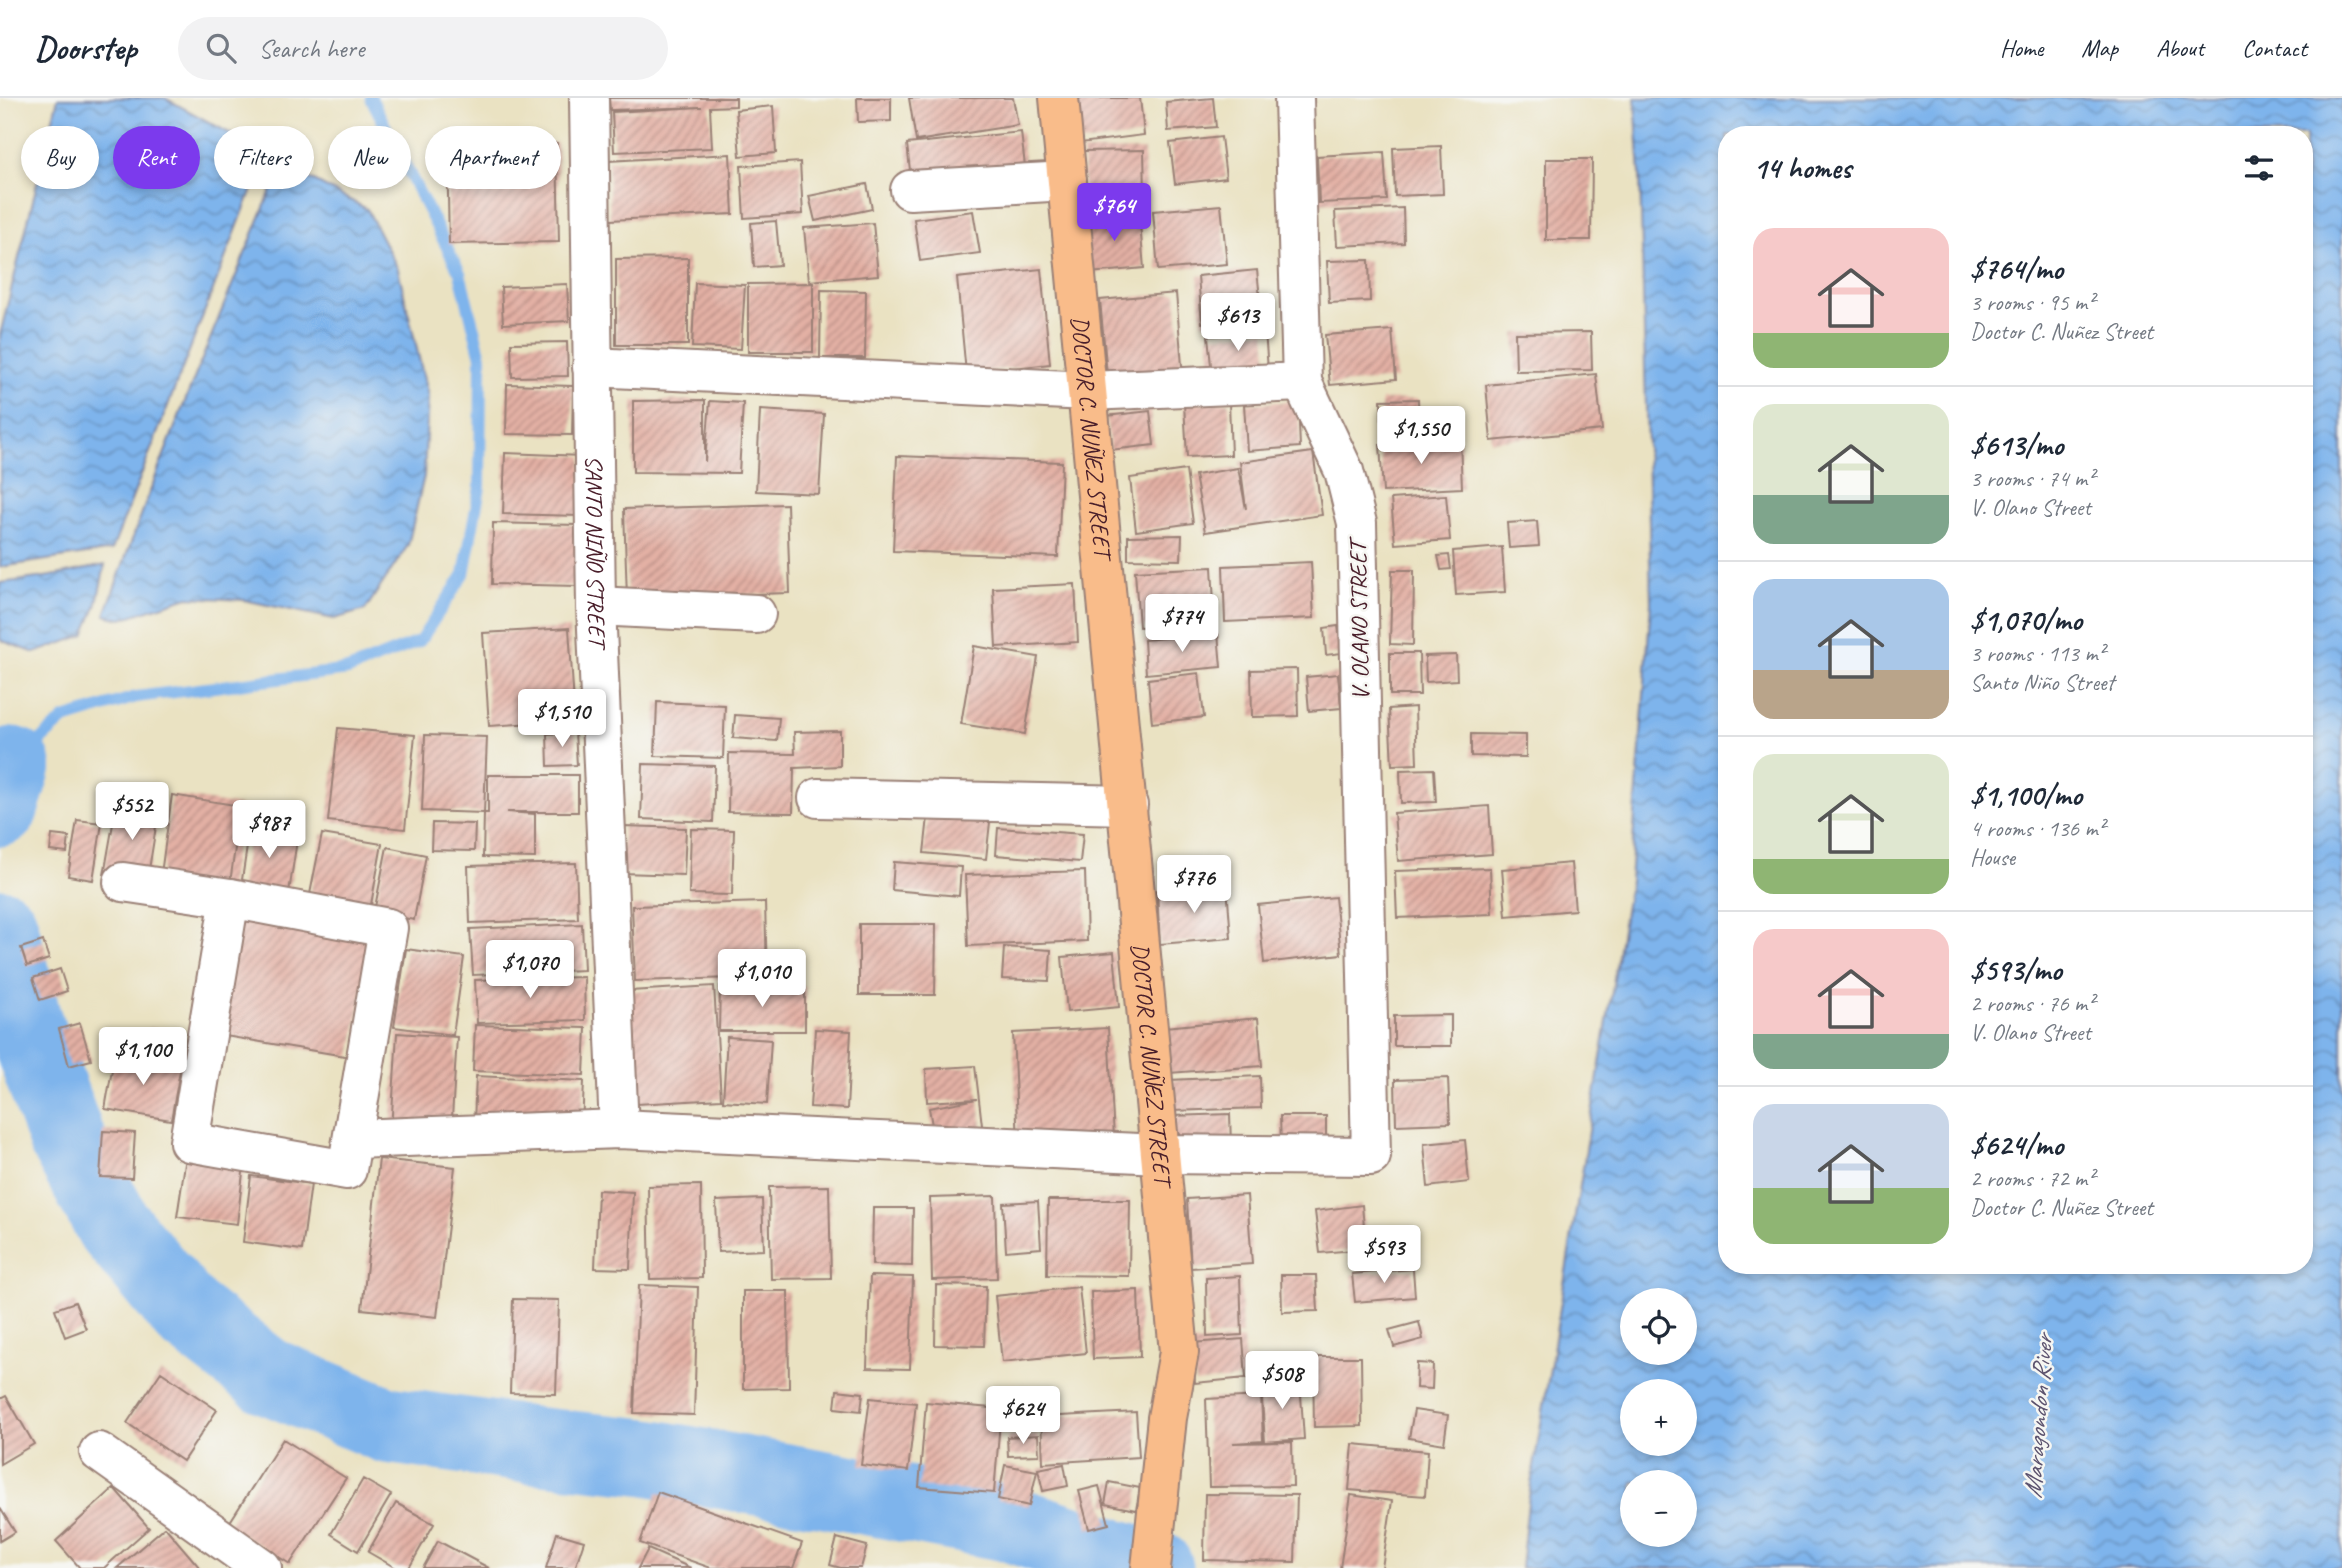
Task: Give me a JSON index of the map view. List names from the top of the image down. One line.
{"streets":{"main road":["DOCTOR C. NUÑEZ STREET"],"street":["SANTO NIÑO STREET","V. OLANO STREET"]},"crossings":[["DOCTOR C. NUÑEZ STREET","V. OLANO STREET"]],"water":["Maragondon River"],"page":{"header":"Doorstep","search":"Search here","nav":["Home","Map","About","Contact"],"chip":["Buy","Rent","Filters","New","Apartment"],"heading":"14 homes","price":["$764","$613","$1,550","$774","$1,510","$552","$987","$776","$1,070","$1,010","$1,100","$593","$508","$624"],"list":[{"name":"$764/mo","note":"3 rooms · 95 m² · Doctor C. Nuñez Street"},{"name":"$613/mo","note":"3 rooms · 74 m² · V. Olano Street"},{"name":"$1,070/mo","note":"3 rooms · 113 m² · Santo Niño Street"},{"name":"$1,100/mo","note":"4 rooms · 136 m² · House"},{"name":"$593/mo","note":"2 rooms · 76 m² · V. Olano Street"},{"name":"$624/mo","note":"2 rooms · 72 m² · Doctor C. Nuñez Street"}],"map_buttons":["+","−"]}}
